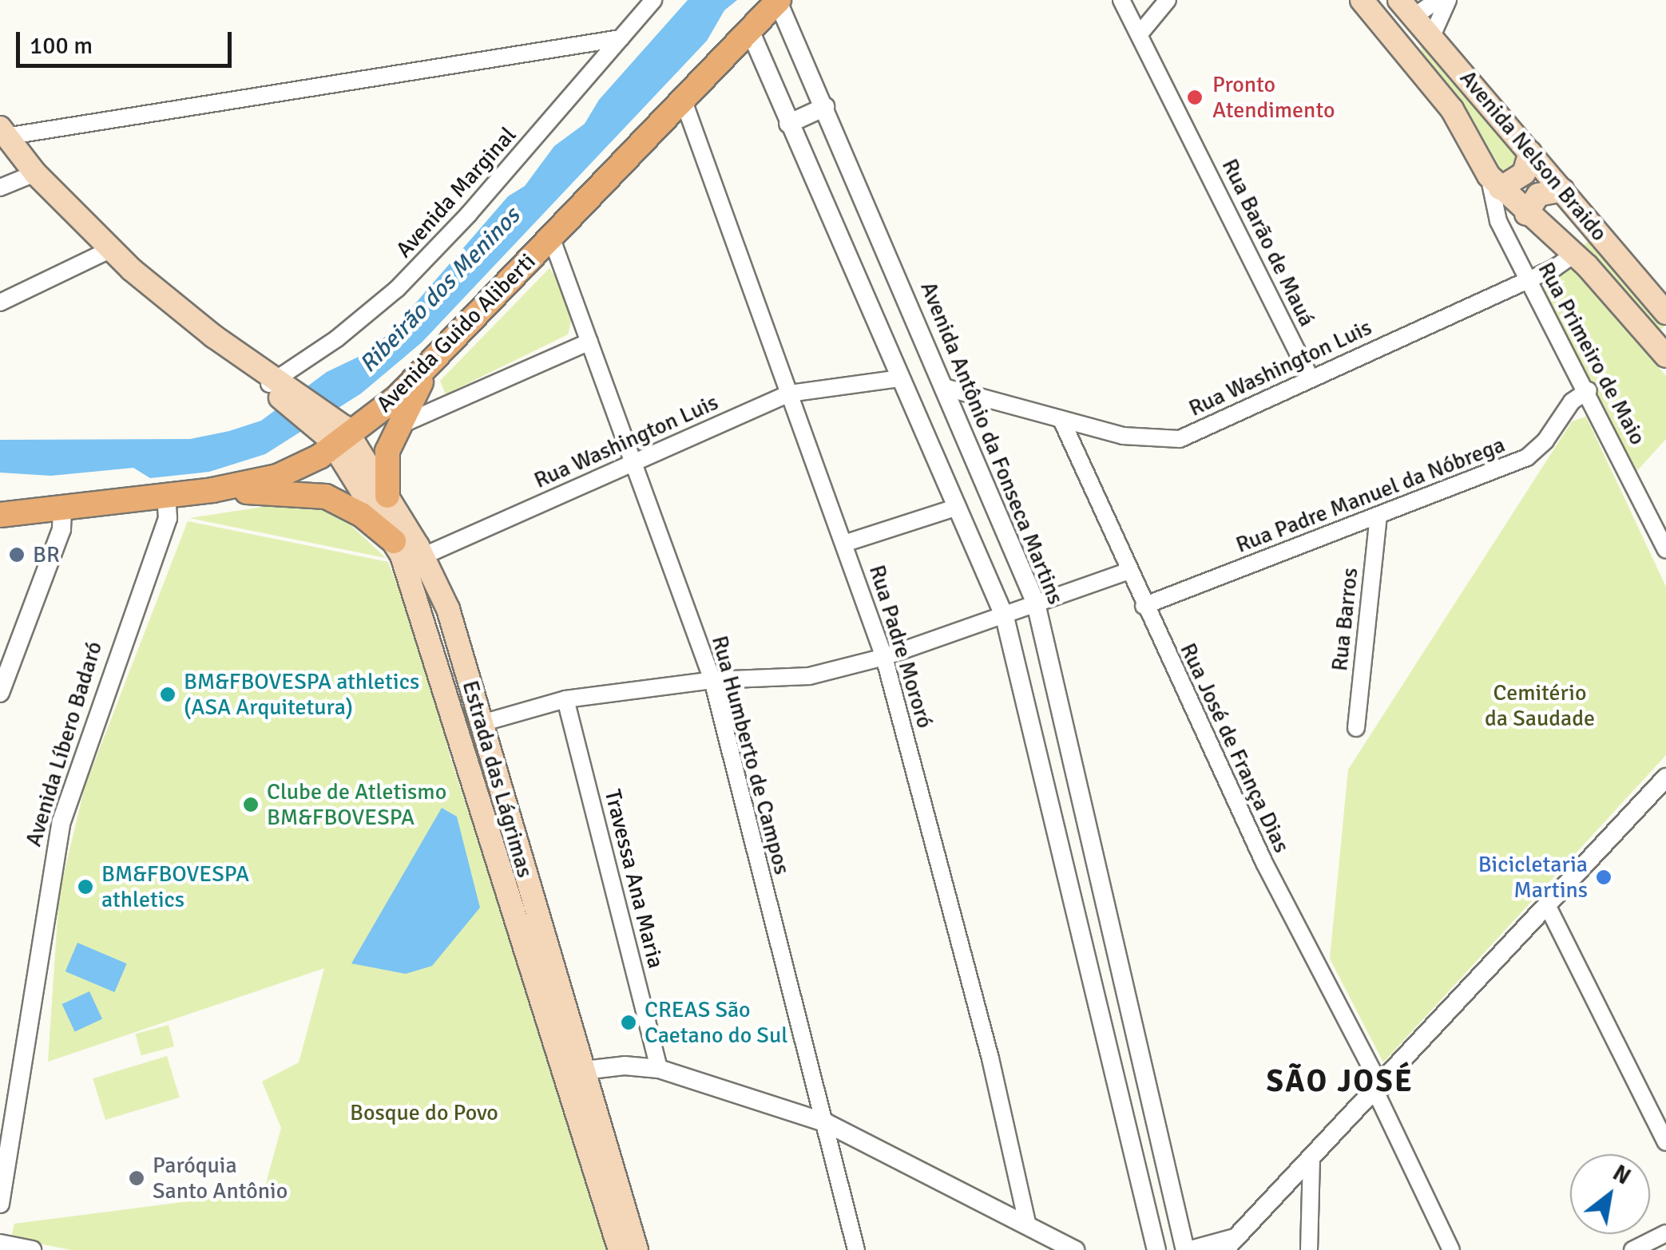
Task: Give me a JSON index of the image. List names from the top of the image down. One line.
{"streets":{"main road":["Avenida Nelson Braido","Avenida Guido Aliberti","Estrada das Lágrimas"],"street":["Avenida Marginal","Rua Barão de Mauá","Rua Primeiro de Maio","Rua Washington Luis","Avenida Antônio da Fonseca Martins","Rua Padre Manuel da Nóbrega","Rua Barros","Rua Padre Mororó","Avenida Líbero Badaró","Rua José de França Dias","Rua Humberto de Campos","Travessa Ana Maria"]},"crossings":[["Avenida Nelson Braido","Rua Primeiro de Maio"],["Avenida Nelson Braido","Rua Washington Luis"],["Avenida Marginal","Estrada das Lágrimas"],["Rua Barão de Mauá","Rua Washington Luis"],["Avenida Guido Aliberti","Avenida Antônio da Fonseca Martins"],["Avenida Guido Aliberti","Rua Padre Mororó"],["Avenida Guido Aliberti","Avenida Líbero Badaró"],["Avenida Guido Aliberti","Rua Humberto de Campos"],["Avenida Guido Aliberti","Estrada das Lágrimas"],["Rua Primeiro de Maio","Rua Washington Luis"],["Rua Primeiro de Maio","Rua Padre Manuel da Nóbrega"],["Rua Washington Luis","Avenida Antônio da Fonseca Martins"],["Rua Washington Luis","Rua Padre Mororó"],["Rua Washington Luis","Rua José de França Dias"],["Rua Washington Luis","Rua Humberto de Campos"],["Rua Washington Luis","Estrada das Lágrimas"],["Rua Padre Manuel da Nóbrega","Rua Barros"],["Rua Padre Manuel da Nóbrega","Rua José de França Dias"]],"districts":["SÃO JOSÉ"],"water":["Ribeirão dos Meninos"],"parks":["Cemitério da Saudade","Bosque do Povo"],"places":["Pronto Atendimento","BR","BM&FBOVESPA athletics (ASA Arquitetura)","Clube de Atletismo BM&FBOVESPA","Bicicletaria Martins","BM&FBOVESPA athletics","CREAS São Caetano do Sul","Paróquia Santo Antônio"],"scale_bar":"100 m","north":"top right"}
